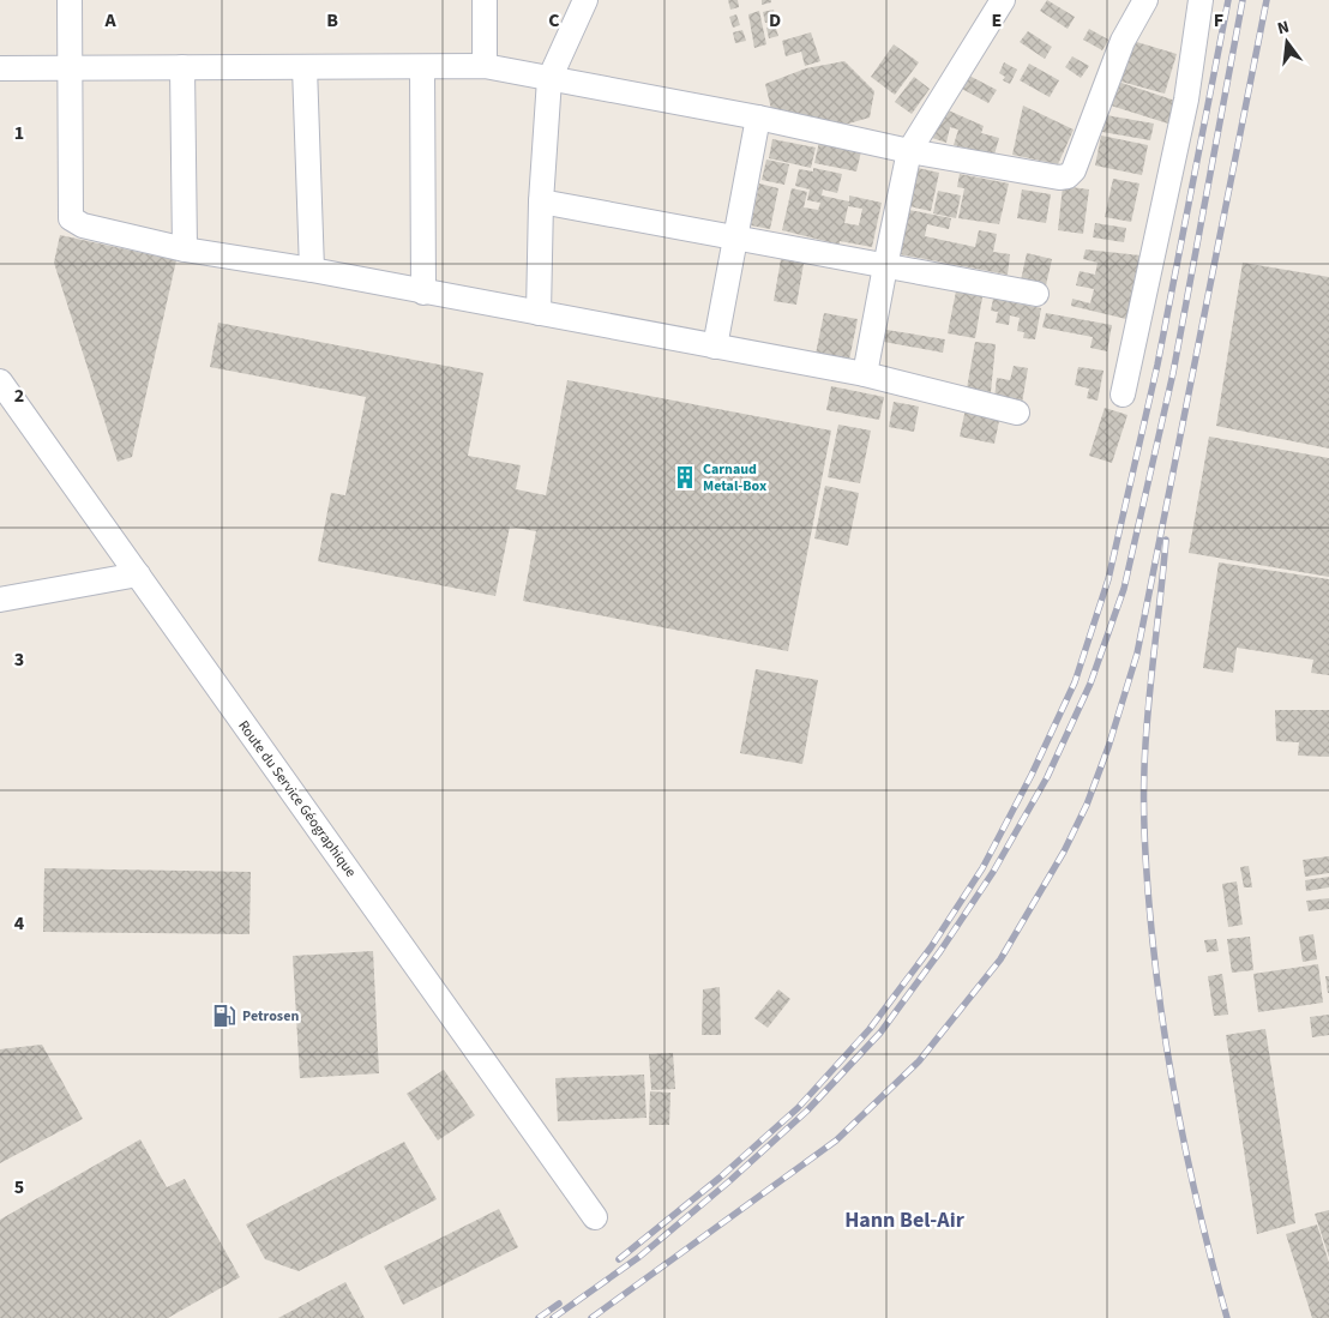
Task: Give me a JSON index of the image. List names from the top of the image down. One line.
{"streets":{"street":["Route du Service Géographique"]},"districts":["Hann Bel-Air"],"places":{"building":["Carnaud Metal-Box"],"fuel station":["Petrosen"]},"north":"top","grid":{"columns":["A","B","C","D","E","F"],"rows":["1","2","3","4","5"]}}
